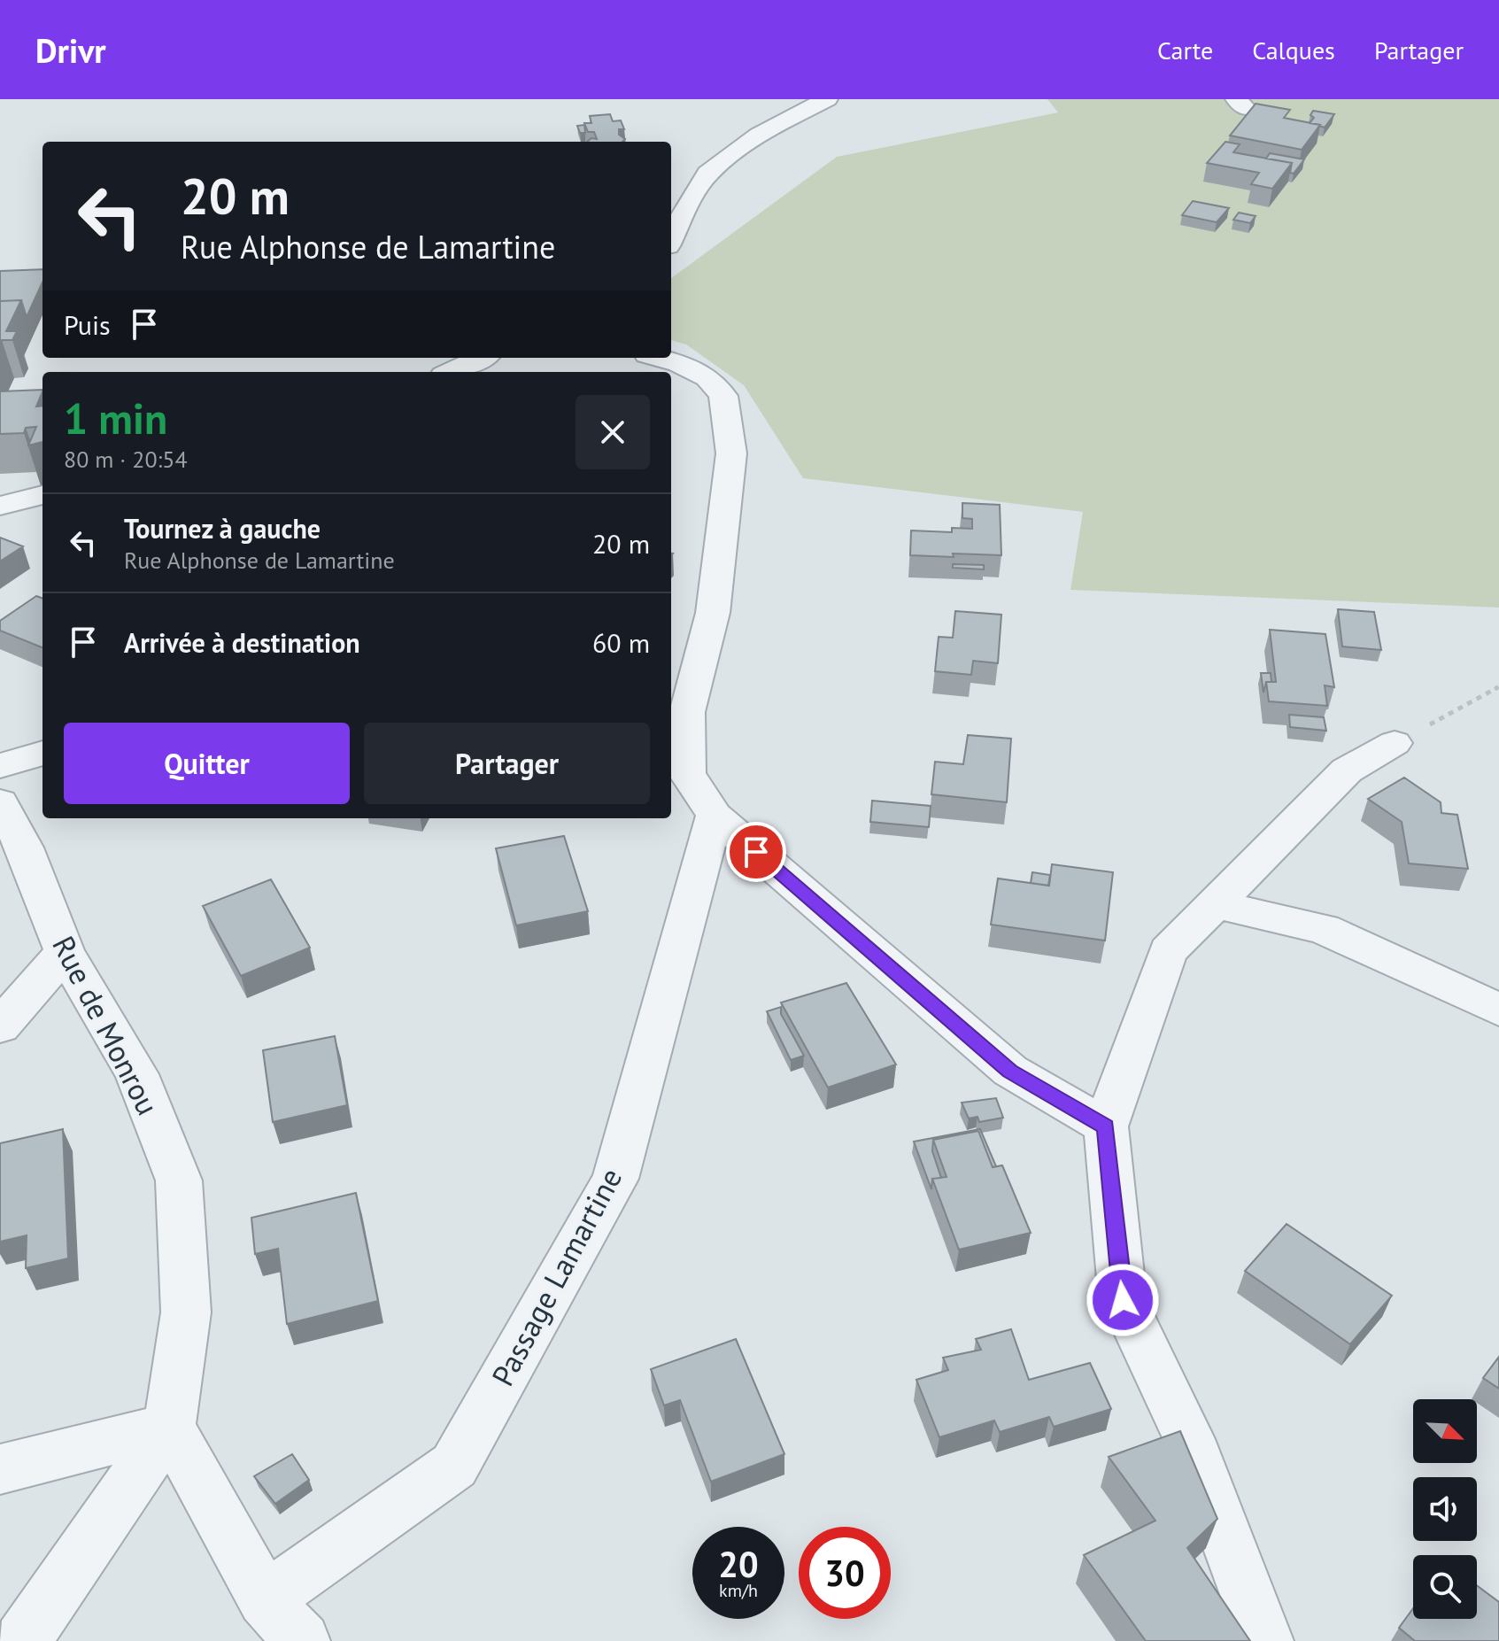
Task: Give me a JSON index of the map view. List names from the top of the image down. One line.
{"streets":{"street":["Rue de Monrou","Passage Lamartine"]},"north":"bottom right","page":{"header":"Drivr","nav":["Carte","Calques","Partager"],"turn":["20 m","Rue Alphonse de Lamartine"],"then":"Puis","heading":["1 min","80 m · 20:54"],"list":[{"name":"Tournez à gauche","note":"Rue Alphonse de Lamartine","value":"20 m"},{"name":"Arrivée à destination","value":"60 m"}],"buttons":["Quitter","Partager"],"speed":"20 km/h","limit":"30"}}
